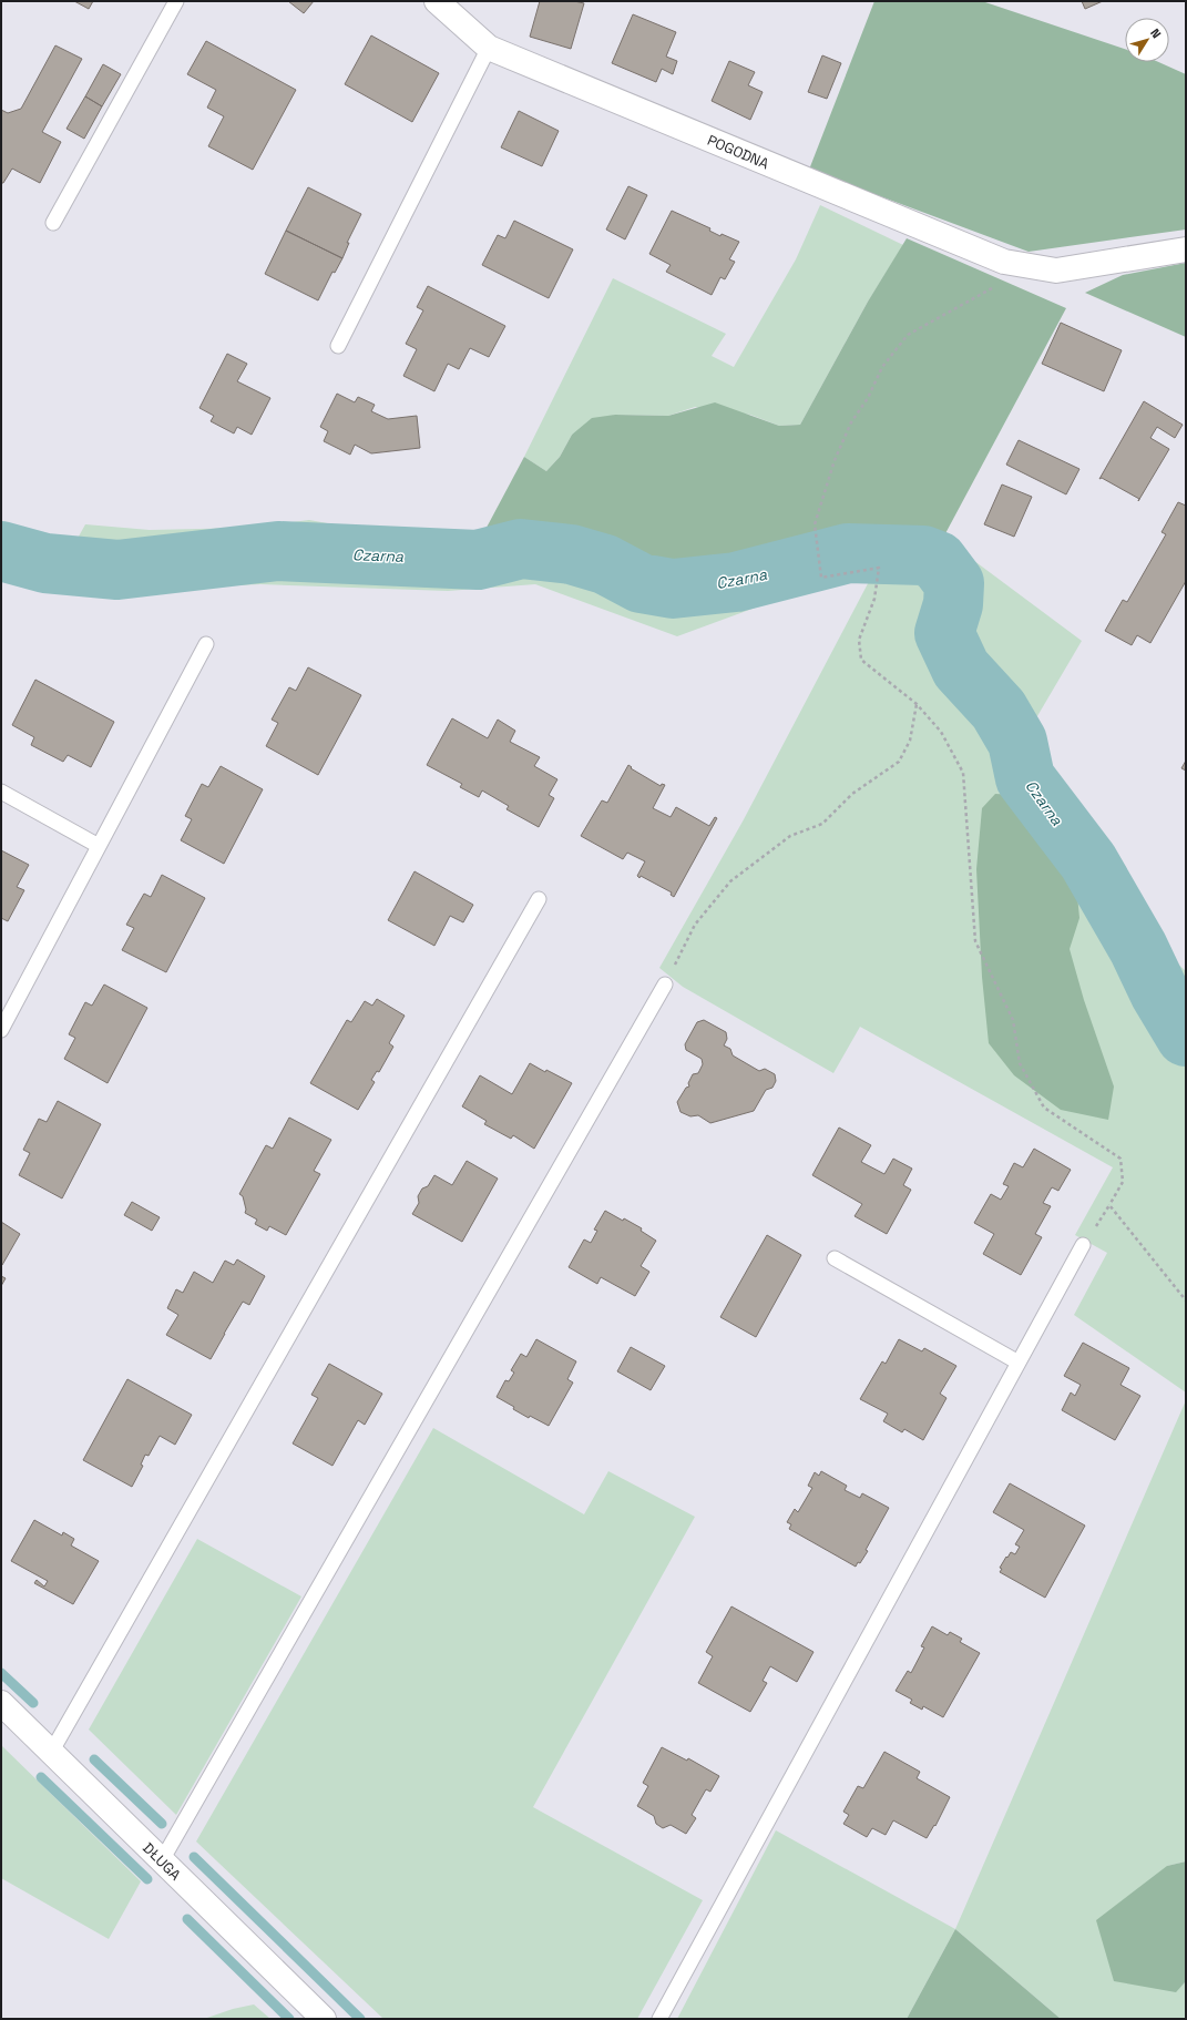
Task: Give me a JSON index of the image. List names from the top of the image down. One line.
{"streets":{"street":["POGODNA","DŁUGA"]},"water":["Czarna"],"north":"top right"}
